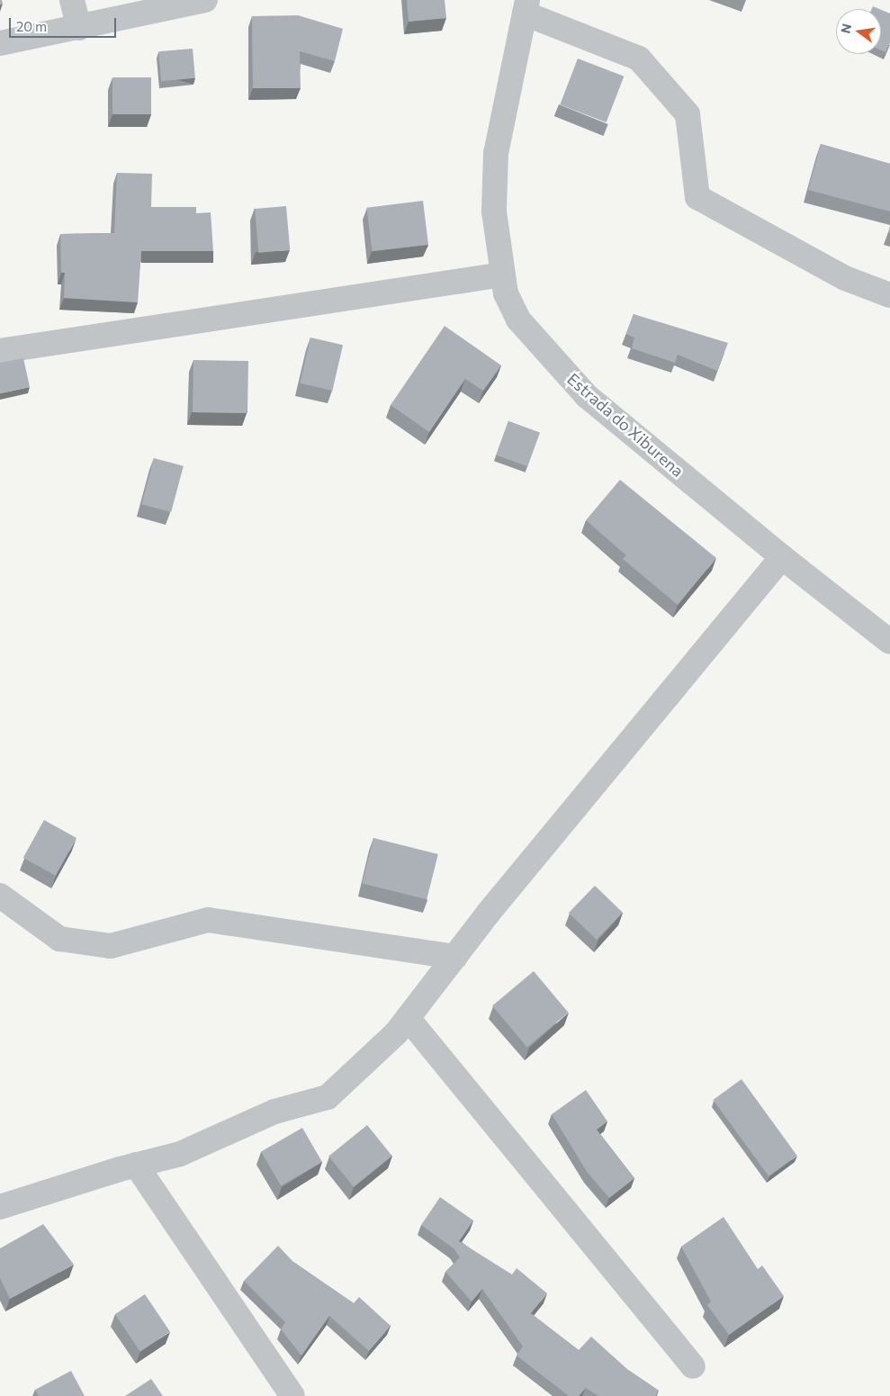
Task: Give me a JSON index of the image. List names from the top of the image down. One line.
{"streets":{"street":["Estrada do Xiburena"]},"scale_bar":"20 m","north":"left"}
